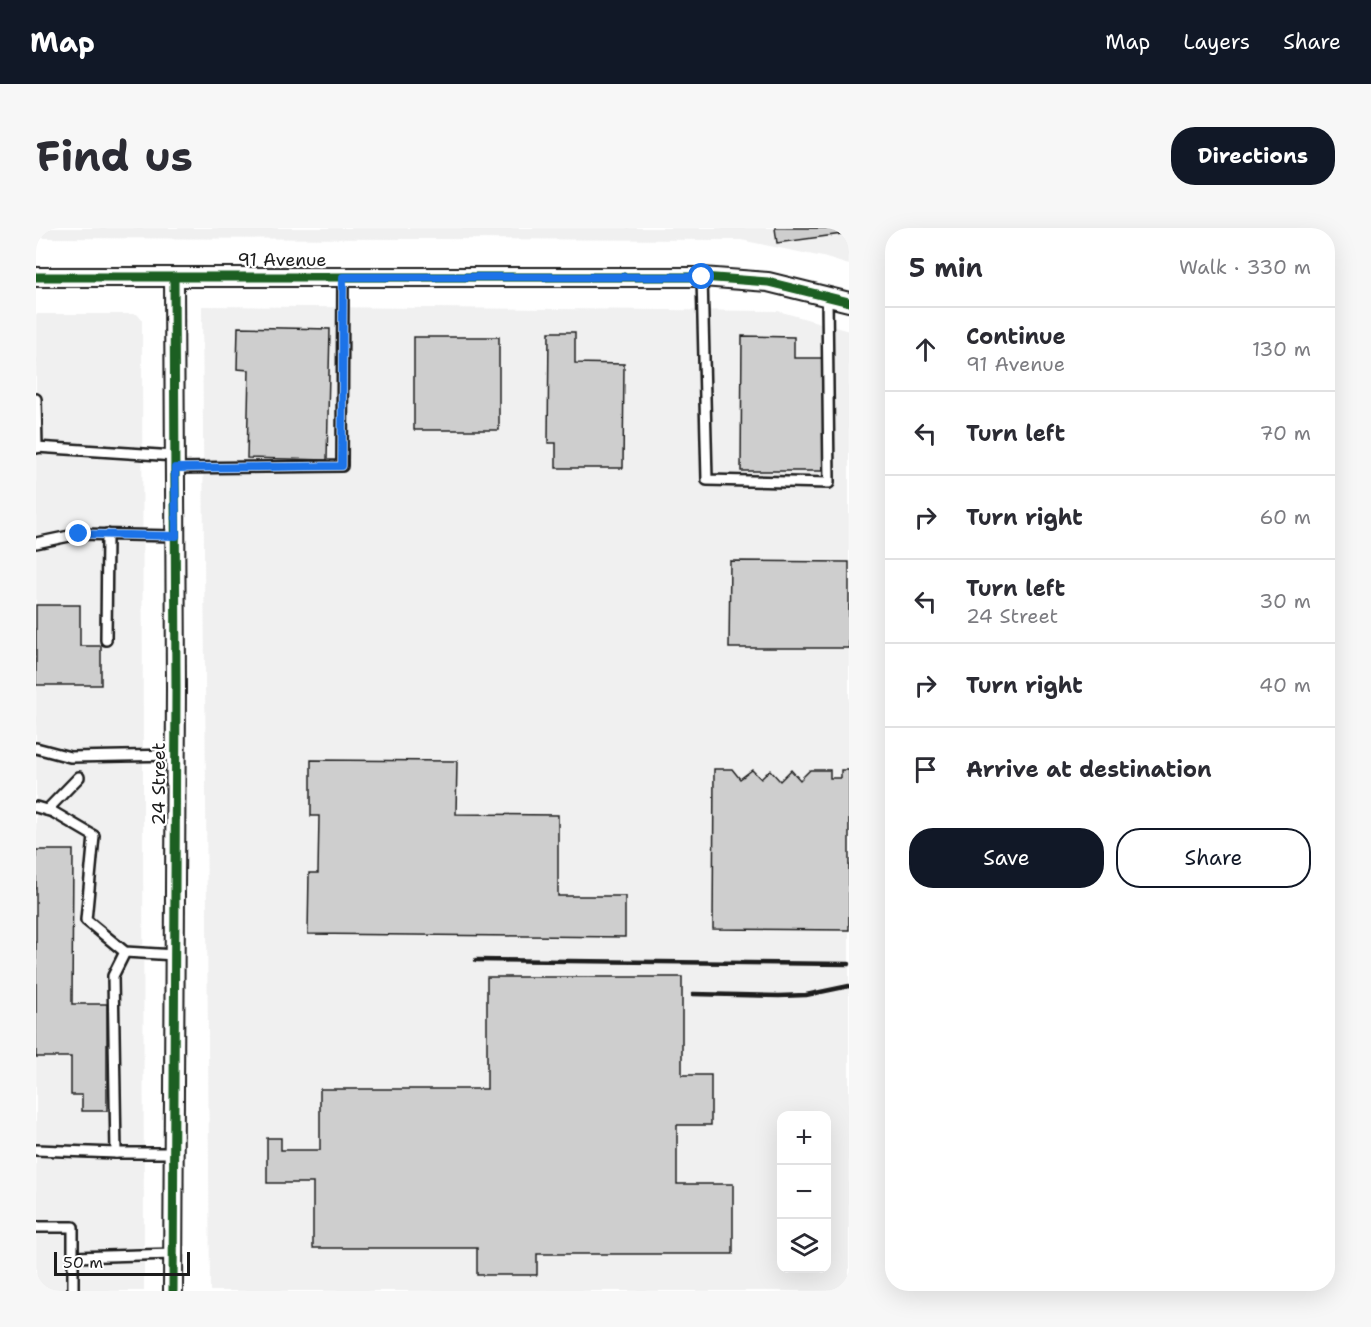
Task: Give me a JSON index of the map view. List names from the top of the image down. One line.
{"streets":{"street":["91 Avenue","24 Street"]},"crossings":[["91 Avenue","24 Street"]],"scale_bar":"50 m","page":{"header":"Map","nav":["Map","Layers","Share"],"buttons":["Directions",["Save","Share"]],"title":"Find us","heading":["5 min","Walk · 330 m"],"list":[["Continue","91 Avenue","130 m"],["Turn left","70 m"],["Turn right","60 m"],["Turn left","24 Street","30 m"],["Turn right","40 m"],"Arrive at destination"],"map_buttons":["+","−"],"scale":"50 m"}}
